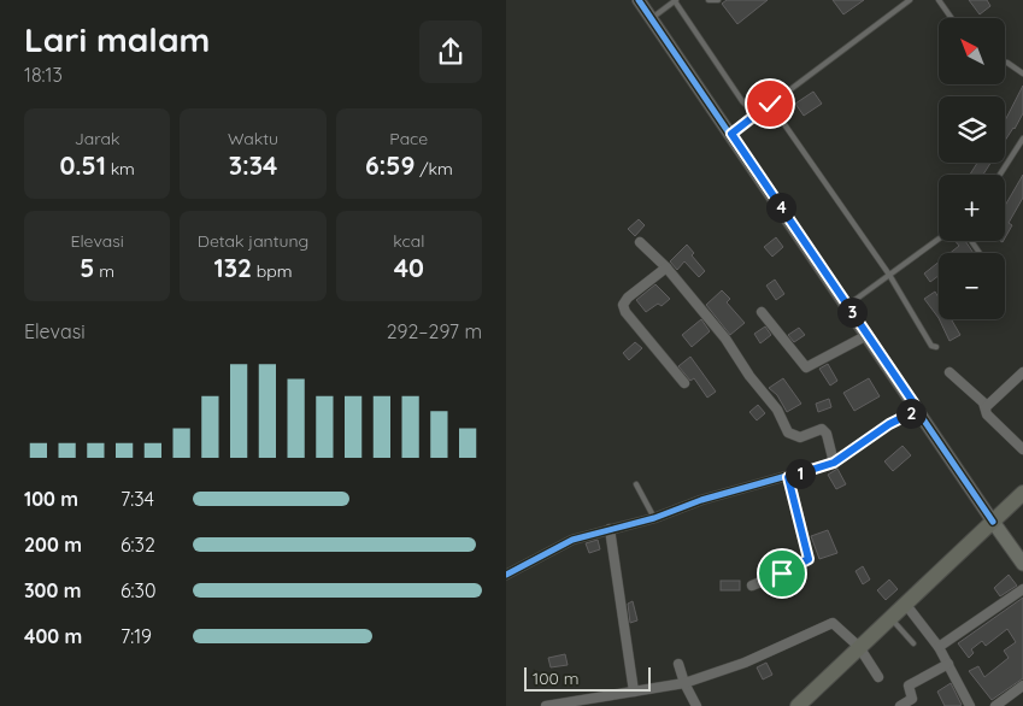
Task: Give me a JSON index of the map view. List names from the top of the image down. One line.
{"scale_bar":"100 m","north":"top left","page":{"heading":["Lari malam","18:13"],"map_buttons":["+","−"],"stats":[["Jarak","0.51 km"],["Waktu","3:34"],["Pace","6:59 /km"],["Elevasi","5 m"],["Detak jantung","132 bpm"],["kcal","40"]],"pins":["4","3","2","1"],"chart":["Elevasi","292–297 m"],"list":[{"name":"100 m","note":"7:34"},{"name":"200 m","note":"6:32"},{"name":"300 m","note":"6:30"},{"name":"400 m","note":"7:19"}],"scale":"100 m"}}
